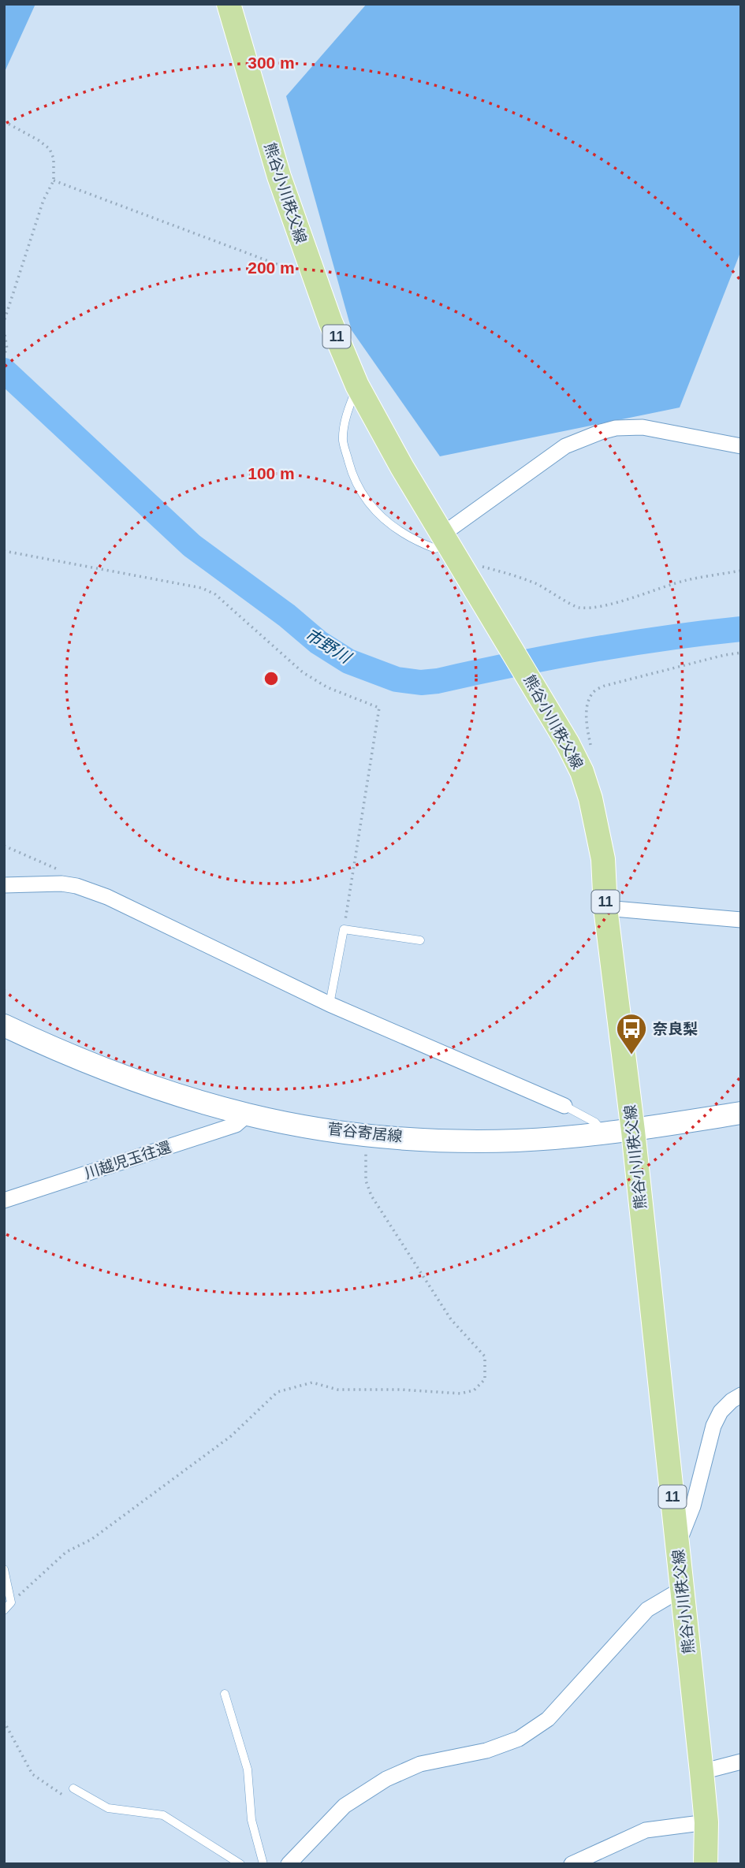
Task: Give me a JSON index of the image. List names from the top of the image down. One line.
{"streets":{"main road":["熊谷小川秩父線","11","菅谷寄居線"],"street":["川越児玉往還"]},"crossings":[["熊谷小川秩父線","菅谷寄居線"],["菅谷寄居線","川越児玉往還"]],"water":["市野川"],"places":{"bus stop":["奈良梨"]},"rings":["300 m","200 m","100 m"]}
